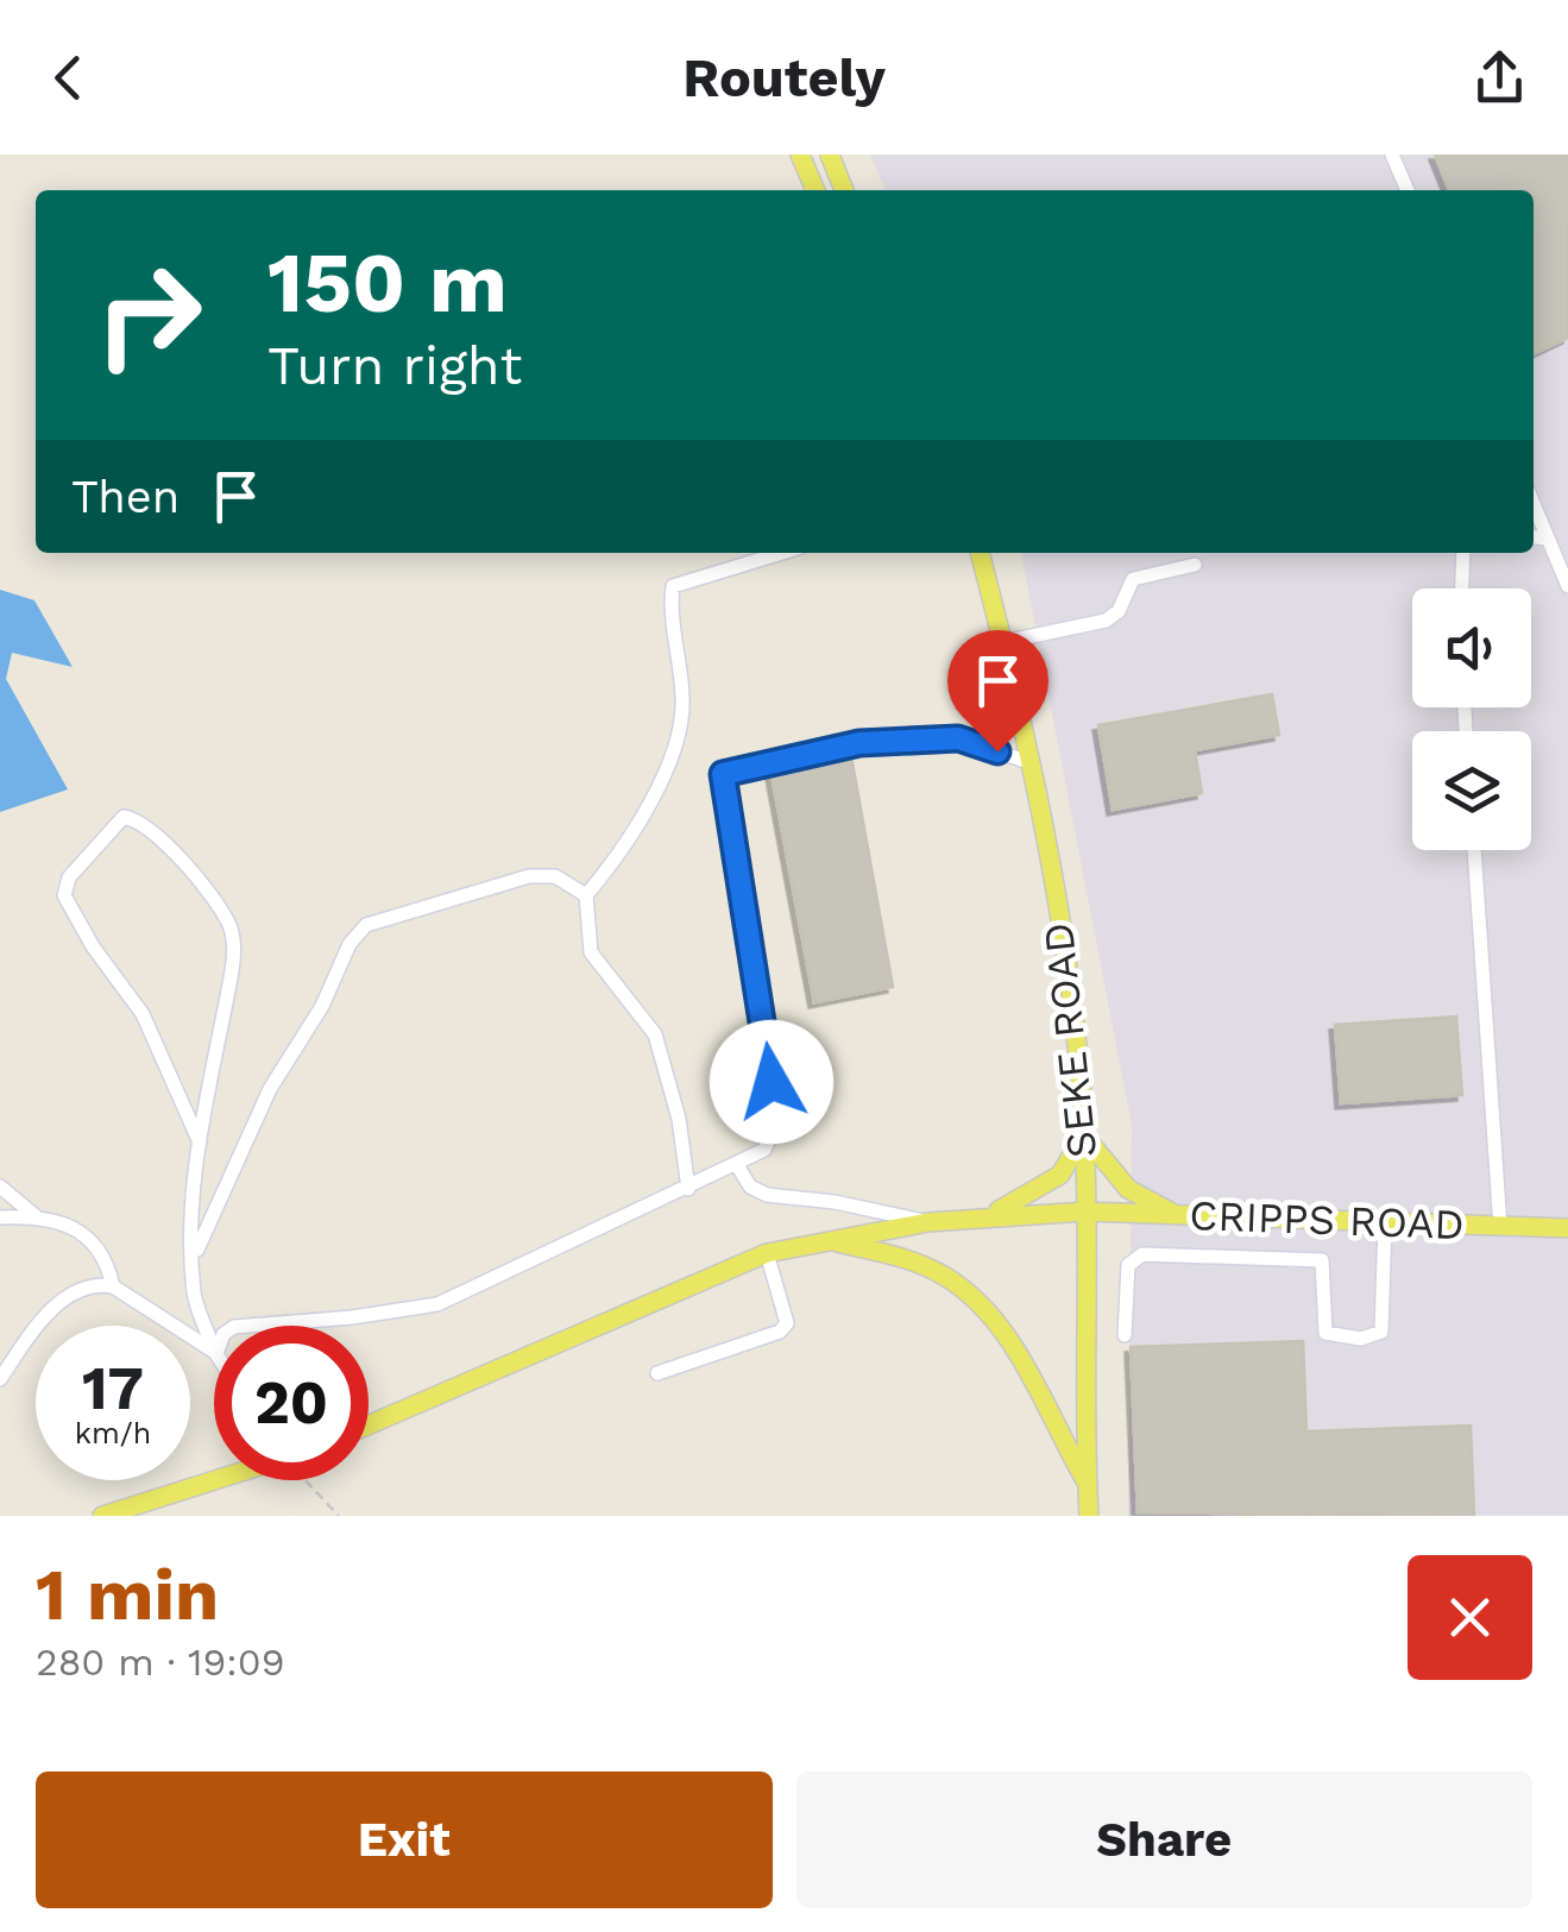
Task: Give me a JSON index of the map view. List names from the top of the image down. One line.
{"streets":{"main road":["SEKE ROAD","CRIPPS ROAD"]},"crossings":[["SEKE ROAD","CRIPPS ROAD"]],"page":{"header":"Routely","turn":["150 m","Turn right"],"then":"Then","speed":"17 km/h","limit":"20","heading":["1 min","280 m · 19:09"],"buttons":["Exit","Share"]}}
